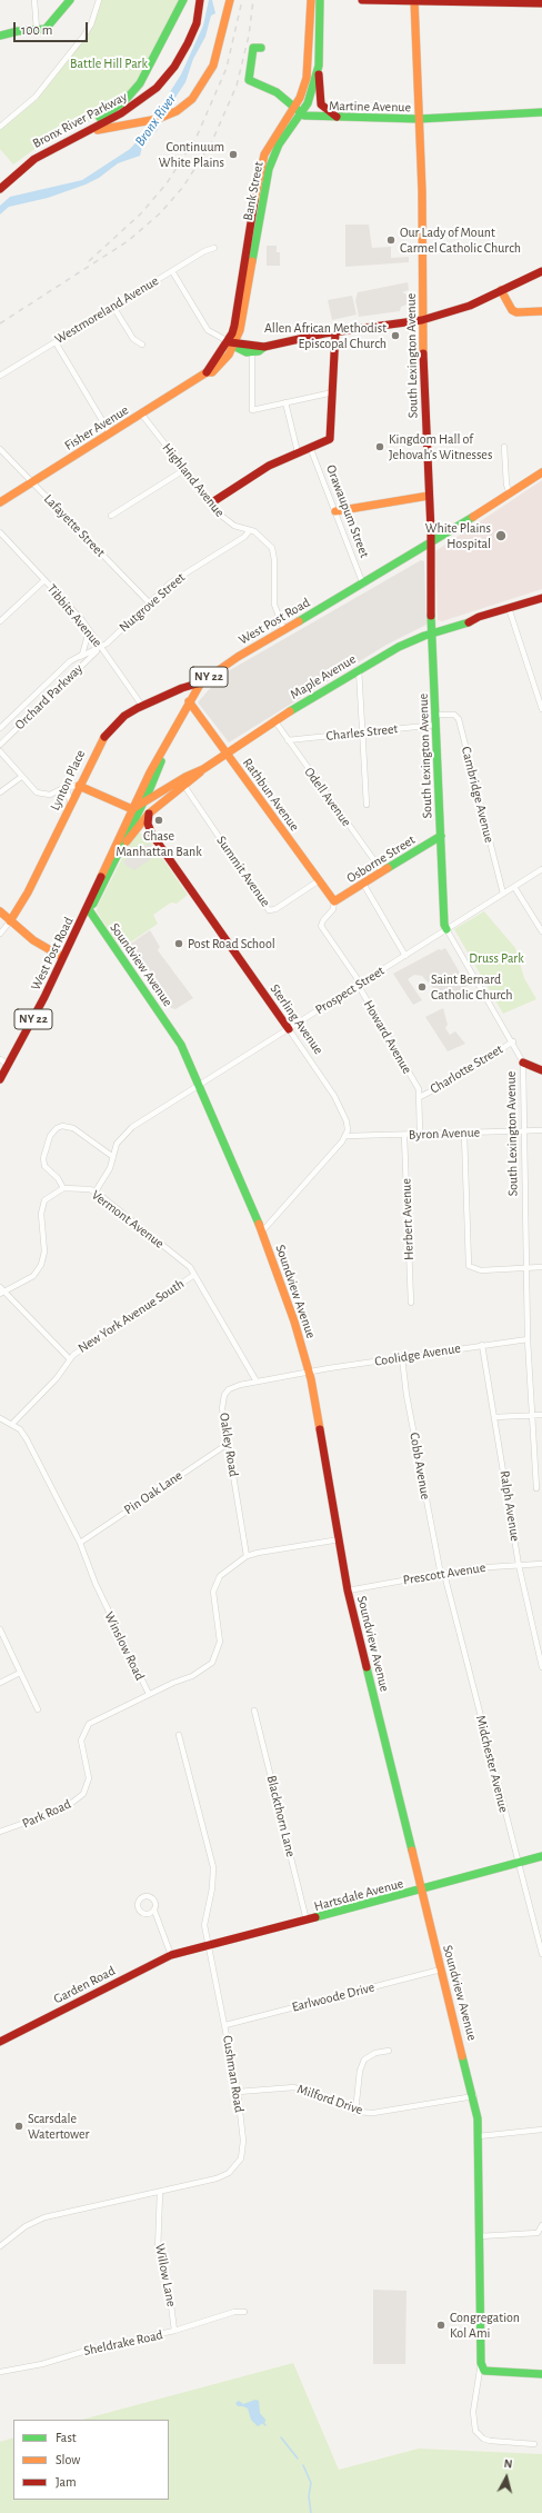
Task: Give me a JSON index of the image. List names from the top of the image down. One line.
{"streets":{"main road":["Martine Avenue","Bronx River Parkway","Bank Street","South Lexington Avenue","Fisher Avenue","West Post Road","NY 22","Maple Avenue","Lynton Place","Rathbun Avenue","Osborne Street","Soundview Avenue","Sterling Avenue","Hartsdale Avenue","Garden Road"],"street":["Westmoreland Avenue","Highland Avenue","Orawaupum Street","Lafayette Street","Nutgrove Street","Tibbits Avenue","Orchard Parkway","Charles Street","Cambridge Avenue","Odell Avenue","Summit Avenue","Prospect Street","Howard Avenue","Charlotte Street","Byron Avenue","Vermont Avenue","Herbert Avenue","New York Avenue South","Coolidge Avenue","Oakley Road","Cobb Avenue","Pin Oak Lane","Ralph Avenue","Prescott Avenue","Winslow Road","Midchester Avenue","Park Road","Blackthorn Lane","Earlwoode Drive","Cushman Road","Milford Drive","Willow Lane","Sheldrake Road"]},"crossings":[["Martine Avenue","Bank Street"],["Martine Avenue","South Lexington Avenue"],["Bank Street","Fisher Avenue"],["South Lexington Avenue","West Post Road"],["South Lexington Avenue","NY 22"],["South Lexington Avenue","Maple Avenue"],["South Lexington Avenue","Charles Street"],["South Lexington Avenue","Cambridge Avenue"],["South Lexington Avenue","Osborne Street"],["South Lexington Avenue","Prospect Street"],["South Lexington Avenue","Charlotte Street"],["South Lexington Avenue","Byron Avenue"],["South Lexington Avenue","Coolidge Avenue"],["Fisher Avenue","Highland Avenue"],["Fisher Avenue","Lafayette Street"],["Highland Avenue","Nutgrove Street"],["Highland Avenue","West Post Road"],["Orawaupum Street","West Post Road"],["Lafayette Street","Nutgrove Street"],["Nutgrove Street","Tibbits Avenue"],["Nutgrove Street","Orchard Parkway"],["Tibbits Avenue","Orchard Parkway"],["Tibbits Avenue","Lynton Place"],["West Post Road","NY 22"],["West Post Road","Maple Avenue"],["West Post Road","Lynton Place"],["West Post Road","Rathbun Avenue"],["West Post Road","Soundview Avenue"],["Maple Avenue","Rathbun Avenue"],["Maple Avenue","Odell Avenue"],["Charles Street","Odell Avenue"],["Rathbun Avenue","Osborne Street"],["Rathbun Avenue","Summit Avenue"],["Rathbun Avenue","Howard Avenue"],["Cambridge Avenue","Prospect Street"],["Odell Avenue","Osborne Street"],["Osborne Street","Howard Avenue"],["Soundview Avenue","Prospect Street"],["Soundview Avenue","Coolidge Avenue"],["Soundview Avenue","Oakley Road"],["Soundview Avenue","Prescott Avenue"],["Soundview Avenue","Winslow Road"],["Soundview Avenue","Hartsdale Avenue"],["Soundview Avenue","Earlwoode Drive"],["Soundview Avenue","Milford Drive"],["Prospect Street","Sterling Avenue"],["Prospect Street","Howard Avenue"],["Prospect Street","Vermont Avenue"],["Sterling Avenue","Byron Avenue"],["Howard Avenue","Charlotte Street"],["Howard Avenue","Byron Avenue"],["Byron Avenue","Herbert Avenue"],["Vermont Avenue","New York Avenue South"],["Vermont Avenue","Oakley Road"],["New York Avenue South","Winslow Road"],["Coolidge Avenue","Oakley Road"],["Coolidge Avenue","Cobb Avenue"],["Coolidge Avenue","Ralph Avenue"],["Oakley Road","Pin Oak Lane"],["Oakley Road","Winslow Road"],["Cobb Avenue","Prescott Avenue"],["Cobb Avenue","Midchester Avenue"],["Pin Oak Lane","Winslow Road"],["Ralph Avenue","Prescott Avenue"],["Prescott Avenue","Midchester Avenue"],["Winslow Road","Park Road"],["Midchester Avenue","Hartsdale Avenue"],["Blackthorn Lane","Hartsdale Avenue"],["Hartsdale Avenue","Garden Road"],["Hartsdale Avenue","Cushman Road"],["Earlwoode Drive","Cushman Road"],["Cushman Road","Milford Drive"],["Cushman Road","Willow Lane"],["Willow Lane","Sheldrake Road"]],"water":["Bronx River"],"parks":["Battle Hill Park","Druss Park"],"places":["Continuum White Plains","Our Lady of Mount Carmel Catholic Church","Allen African Methodist Episcopal Church","Kingdom Hall of Jehovah’s Witnesses","White Plains Hospital","Chase Manhattan Bank","Post Road School","Saint Bernard Catholic Church","Scarsdale Watertower","Congregation Kol Ami"],"legend":["Fast","Slow","Jam"],"scale_bar":"100 m","north":"top"}
